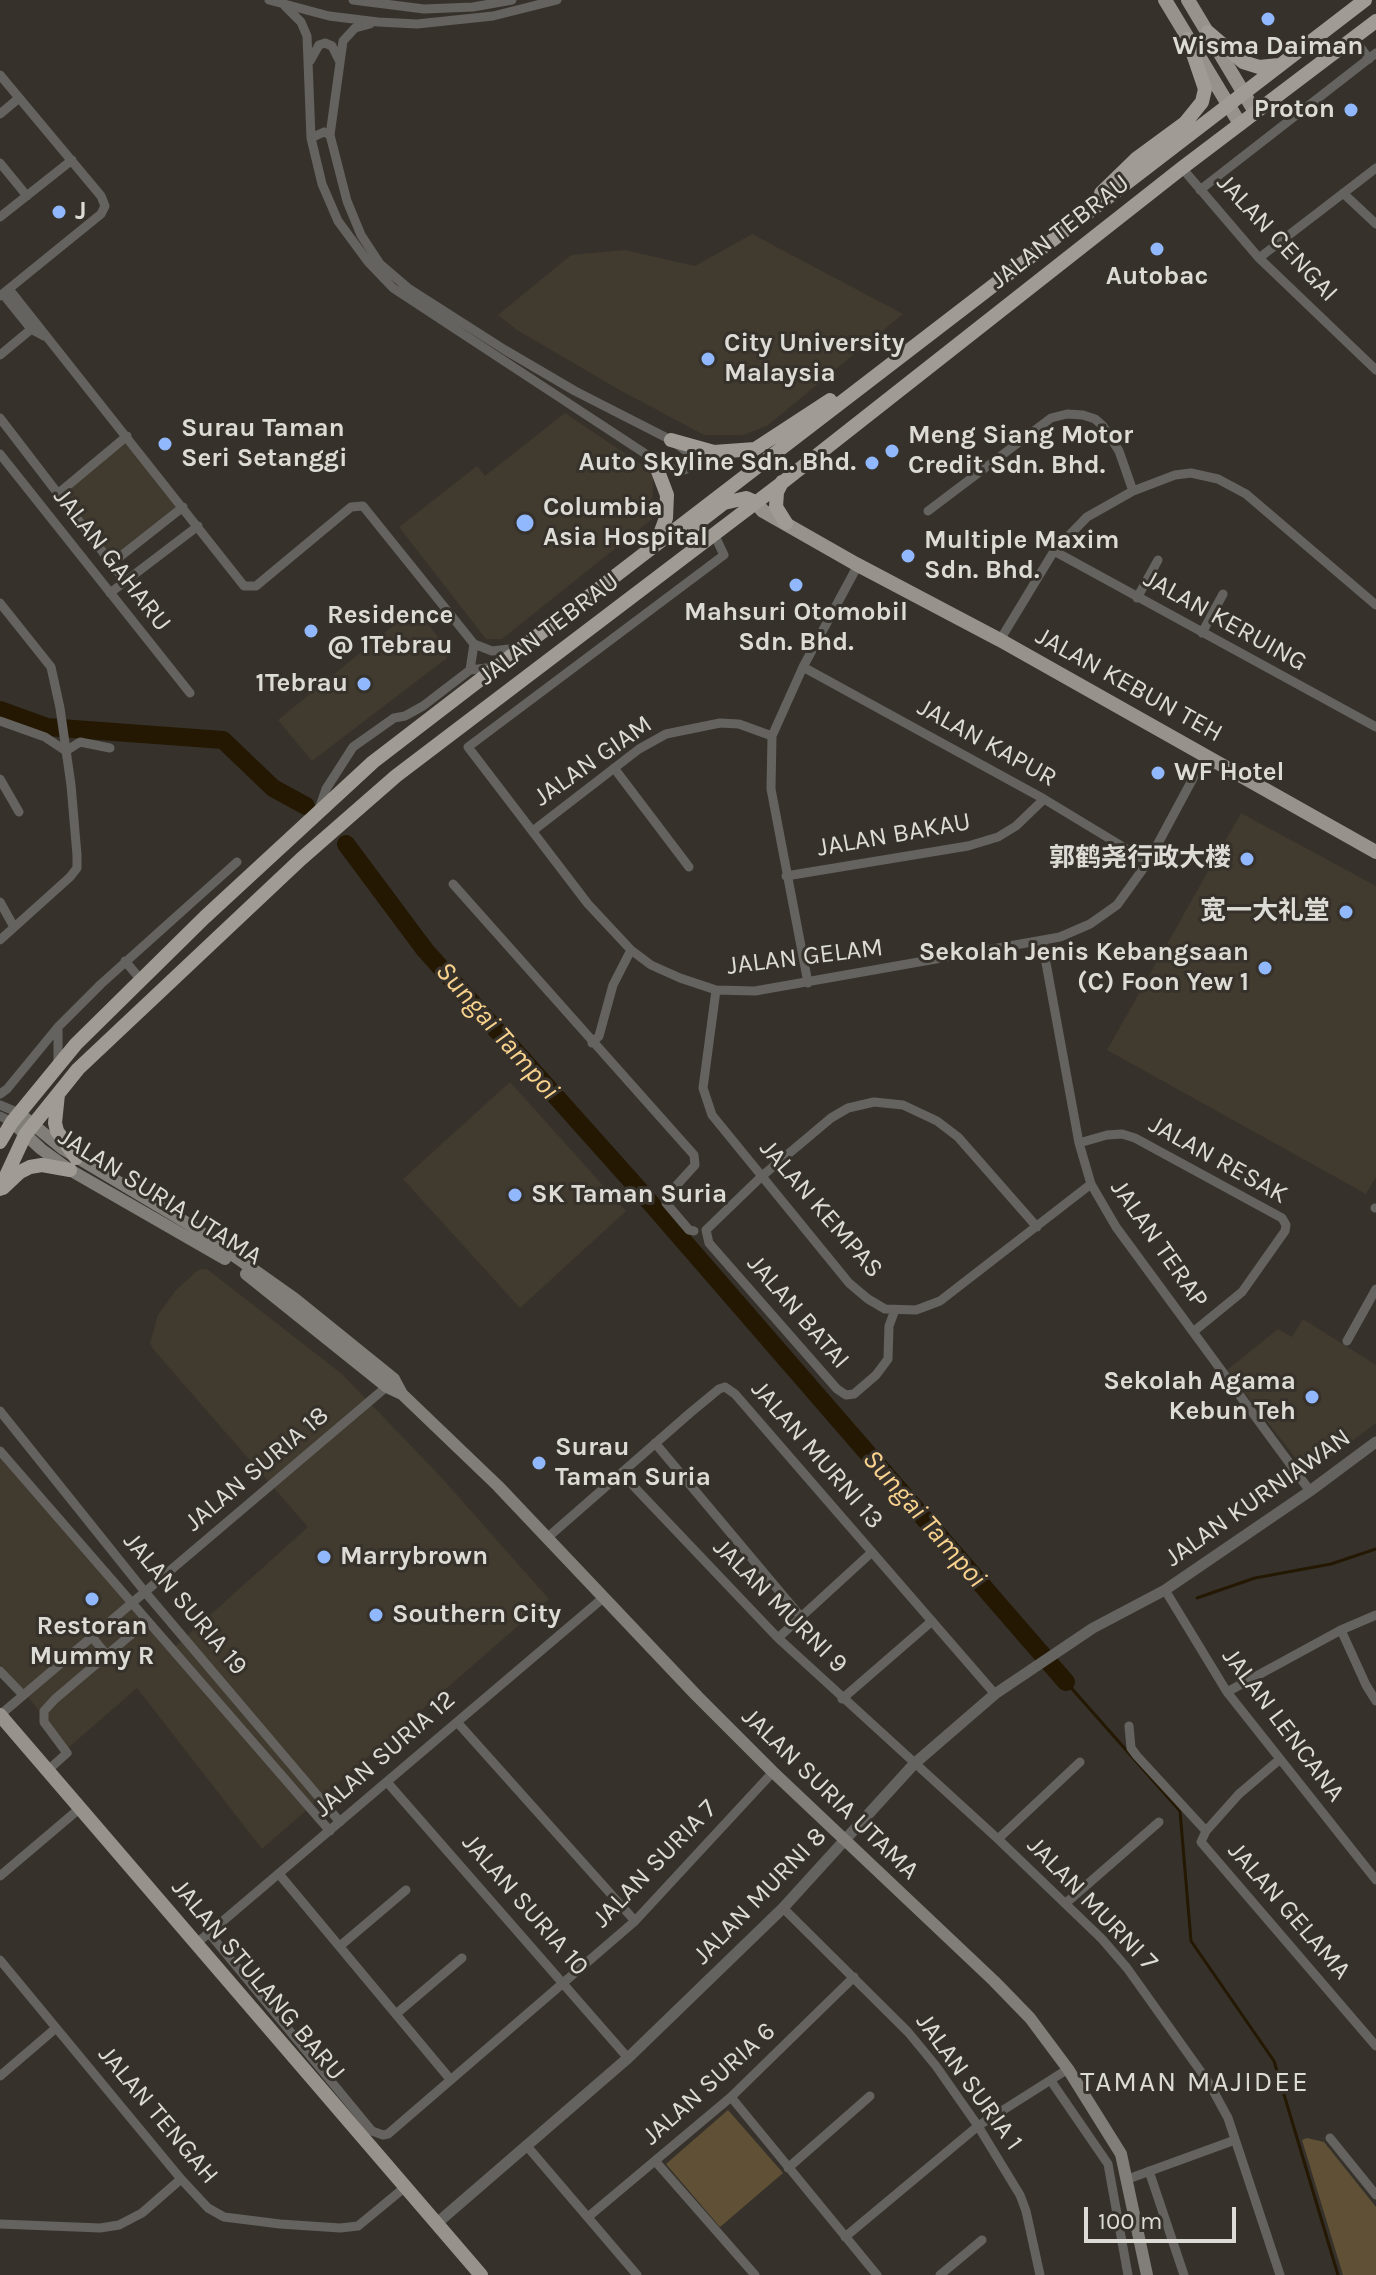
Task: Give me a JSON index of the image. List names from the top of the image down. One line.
{"streets":{"highway":["JALAN TEBRAU"],"main road":["JALAN KEBUN TEH","JALAN SURIA UTAMA","JALAN STULANG BARU"],"street":["JALAN CENGAI","JALAN GAHARU","JALAN KERUING","JALAN KAPUR","JALAN GIAM","JALAN BAKAU","JALAN GELAM","JALAN RESAK","JALAN KEMPAS","JALAN TERAP","JALAN BATAI","JALAN MURNI 13","JALAN SURIA 18","JALAN KURNIAWAN","JALAN SURIA 19","JALAN MURNI 9","JALAN LENCANA","JALAN SURIA 12","JALAN SURIA 7","JALAN MURNI 8","JALAN MURNI 7","JALAN SURIA 10","JALAN GELAMA","JALAN SURIA 1","JALAN SURIA 6","JALAN TENGAH"]},"crossings":[["JALAN TEBRAU","JALAN CENGAI"],["JALAN TEBRAU","JALAN KEBUN TEH"],["JALAN TEBRAU","JALAN GELAM"],["JALAN TEBRAU","JALAN SURIA UTAMA"],["JALAN KEBUN TEH","JALAN GELAM"],["JALAN KAPUR","JALAN BAKAU"],["JALAN KAPUR","JALAN GELAM"],["JALAN GIAM","JALAN GELAM"],["JALAN GELAM","JALAN KEMPAS"],["JALAN GELAM","JALAN TERAP"],["JALAN RESAK","JALAN TERAP"],["JALAN SURIA UTAMA","JALAN MURNI 13"],["JALAN SURIA UTAMA","JALAN SURIA 18"],["JALAN SURIA UTAMA","JALAN SURIA 12"],["JALAN SURIA UTAMA","JALAN SURIA 7"],["JALAN SURIA UTAMA","JALAN MURNI 8"],["JALAN KEMPAS","JALAN TERAP"],["JALAN KEMPAS","JALAN BATAI"],["JALAN TERAP","JALAN KURNIAWAN"],["JALAN MURNI 13","JALAN MURNI 9"],["JALAN MURNI 13","JALAN MURNI 8"],["JALAN SURIA 18","JALAN SURIA 19"],["JALAN SURIA 18","JALAN STULANG BARU"],["JALAN KURNIAWAN","JALAN LENCANA"],["JALAN KURNIAWAN","JALAN MURNI 8"],["JALAN SURIA 19","JALAN SURIA 12"],["JALAN MURNI 9","JALAN MURNI 8"],["JALAN MURNI 9","JALAN MURNI 7"],["JALAN LENCANA","JALAN MURNI 8"],["JALAN SURIA 12","JALAN SURIA 7"],["JALAN SURIA 12","JALAN SURIA 10"],["JALAN SURIA 12","JALAN STULANG BARU"],["JALAN SURIA 7","JALAN SURIA 10"],["JALAN MURNI 8","JALAN MURNI 7"],["JALAN MURNI 8","JALAN SURIA 10"],["JALAN MURNI 8","JALAN STULANG BARU"],["JALAN MURNI 8","JALAN SURIA 1"],["JALAN STULANG BARU","JALAN TENGAH"],["JALAN SURIA 1","JALAN SURIA 6"]],"districts":["TAMAN MAJIDEE"],"water":["Sungai Tampoi"],"places":["Wisma Daiman","Proton","J","Autobac","City University Malaysia","Surau Taman Seri Setanggi","Meng Siang Motor Credit Sdn. Bhd.","Auto Skyline Sdn. Bhd.","Columbia Asia Hospital","Multiple Maxim Sdn. Bhd.","Mahsuri Otomobil Sdn. Bhd.","Residence @ 1Tebrau","1Tebrau","WF Hotel","郭鹤尧行政大楼","宽一大礼堂","Sekolah Jenis Kebangsaan (C) Foon Yew 1","SK Taman Suria","Sekolah Agama Kebun Teh","Surau Taman Suria","Marrybrown","Restoran Mummy R","Southern City"],"scale_bar":"100 m"}
